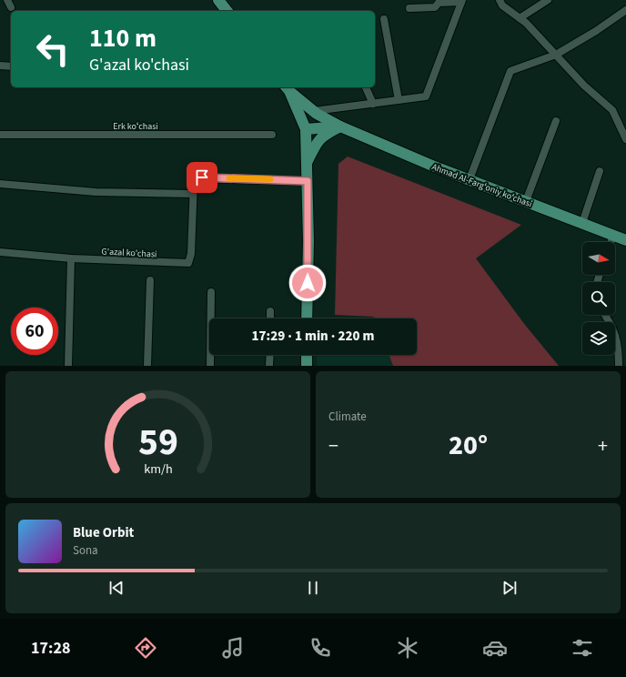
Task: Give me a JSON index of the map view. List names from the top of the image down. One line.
{"streets":{"main road":["Ahmad Al-Fargʻoniy koʻchasi"],"street":["Erk koʻchasi","G'azal ko'chasi"]},"north":"right","page":{"turn":["110 m","G'azal ko'chasi"],"limit":"60","trip":"17:29 · 1 min · 220 m","tile":"Climate","heat":["−","20°","+"],"song":["Blue Orbit","Sona"],"tabs":"17:28","gauge":["59","km/h"]}}
